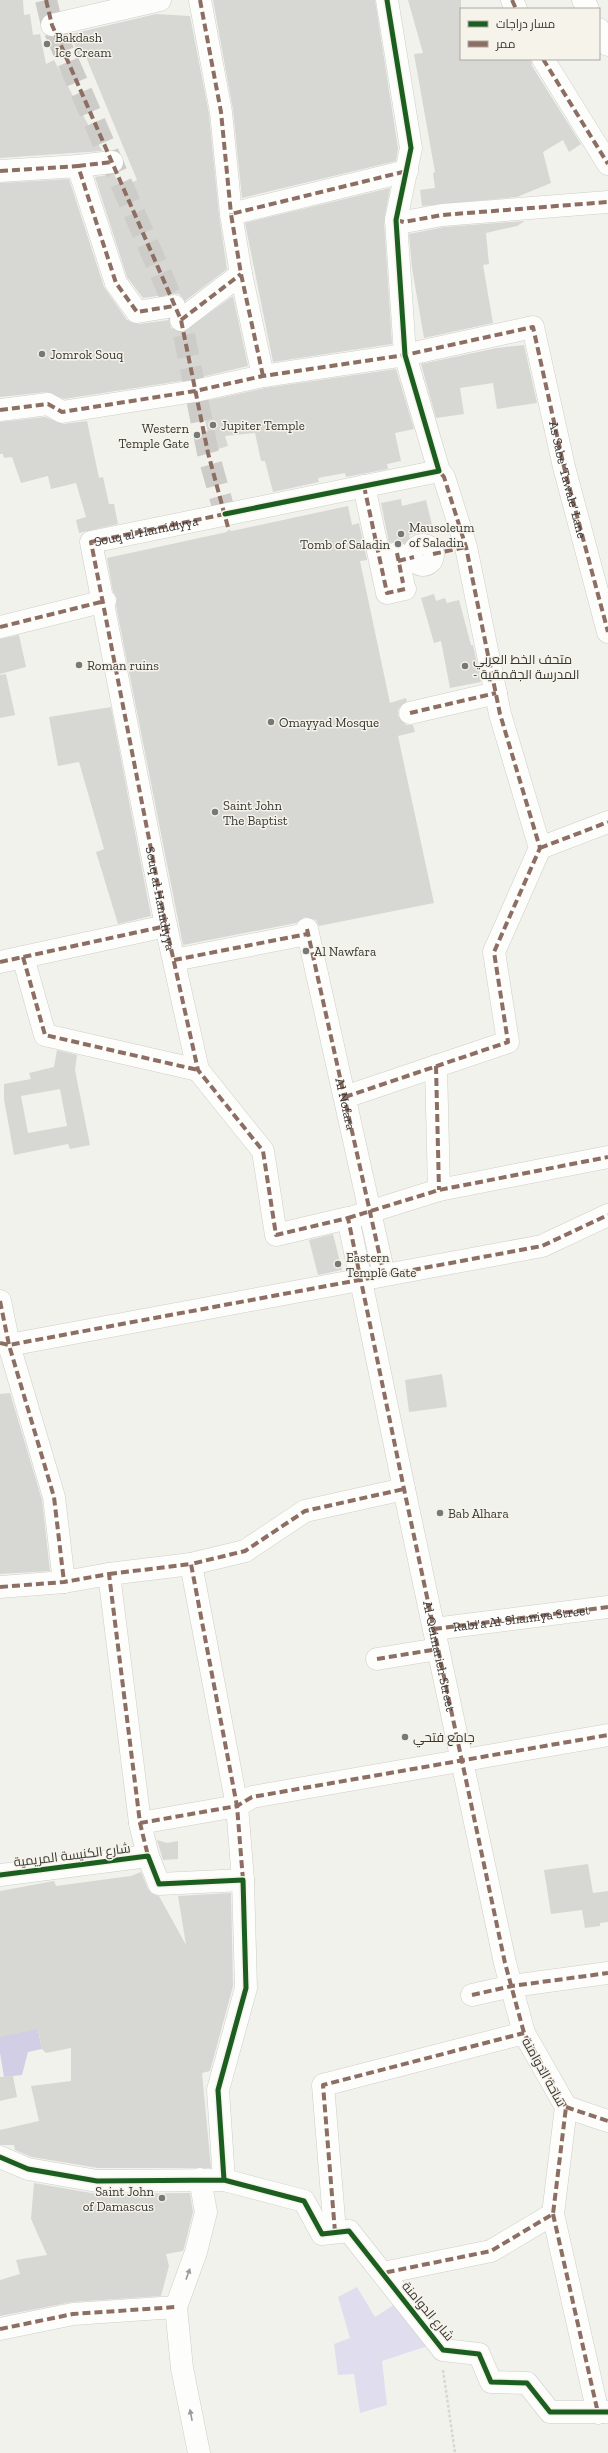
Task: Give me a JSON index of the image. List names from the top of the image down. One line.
{"streets":{"street":["As Sabe' Tawale' Lane","Souq al-Hamidiyya","Al Nofara","Rabi'a Al-Shamiya Street","Al-Qeimarieh Street","شارع الكنيسة المريمية","ساحة الدوامنة","شارع الدوامنة"]},"crossings":[["Souq al-Hamidiyya","Al Nofara"],["Rabi'a Al-Shamiya Street","Al-Qeimarieh Street"],["Al-Qeimarieh Street","ساحة الدوامنة"]],"places":["Bakdash Ice Cream","Jomrok Souq","Jupiter Temple","Western Temple Gate","Mausoleum of Saladin","Tomb of Saladin","Roman ruins","متحف الخط العربي - المدرسة الجقمقية","Omayyad Mosque","Saint John The Baptist","Al Nawfara","Eastern Temple Gate","Bab Alhara","جامع فتحي","Saint John of Damascus"],"legend":["مسار دراجات","ممر"]}
